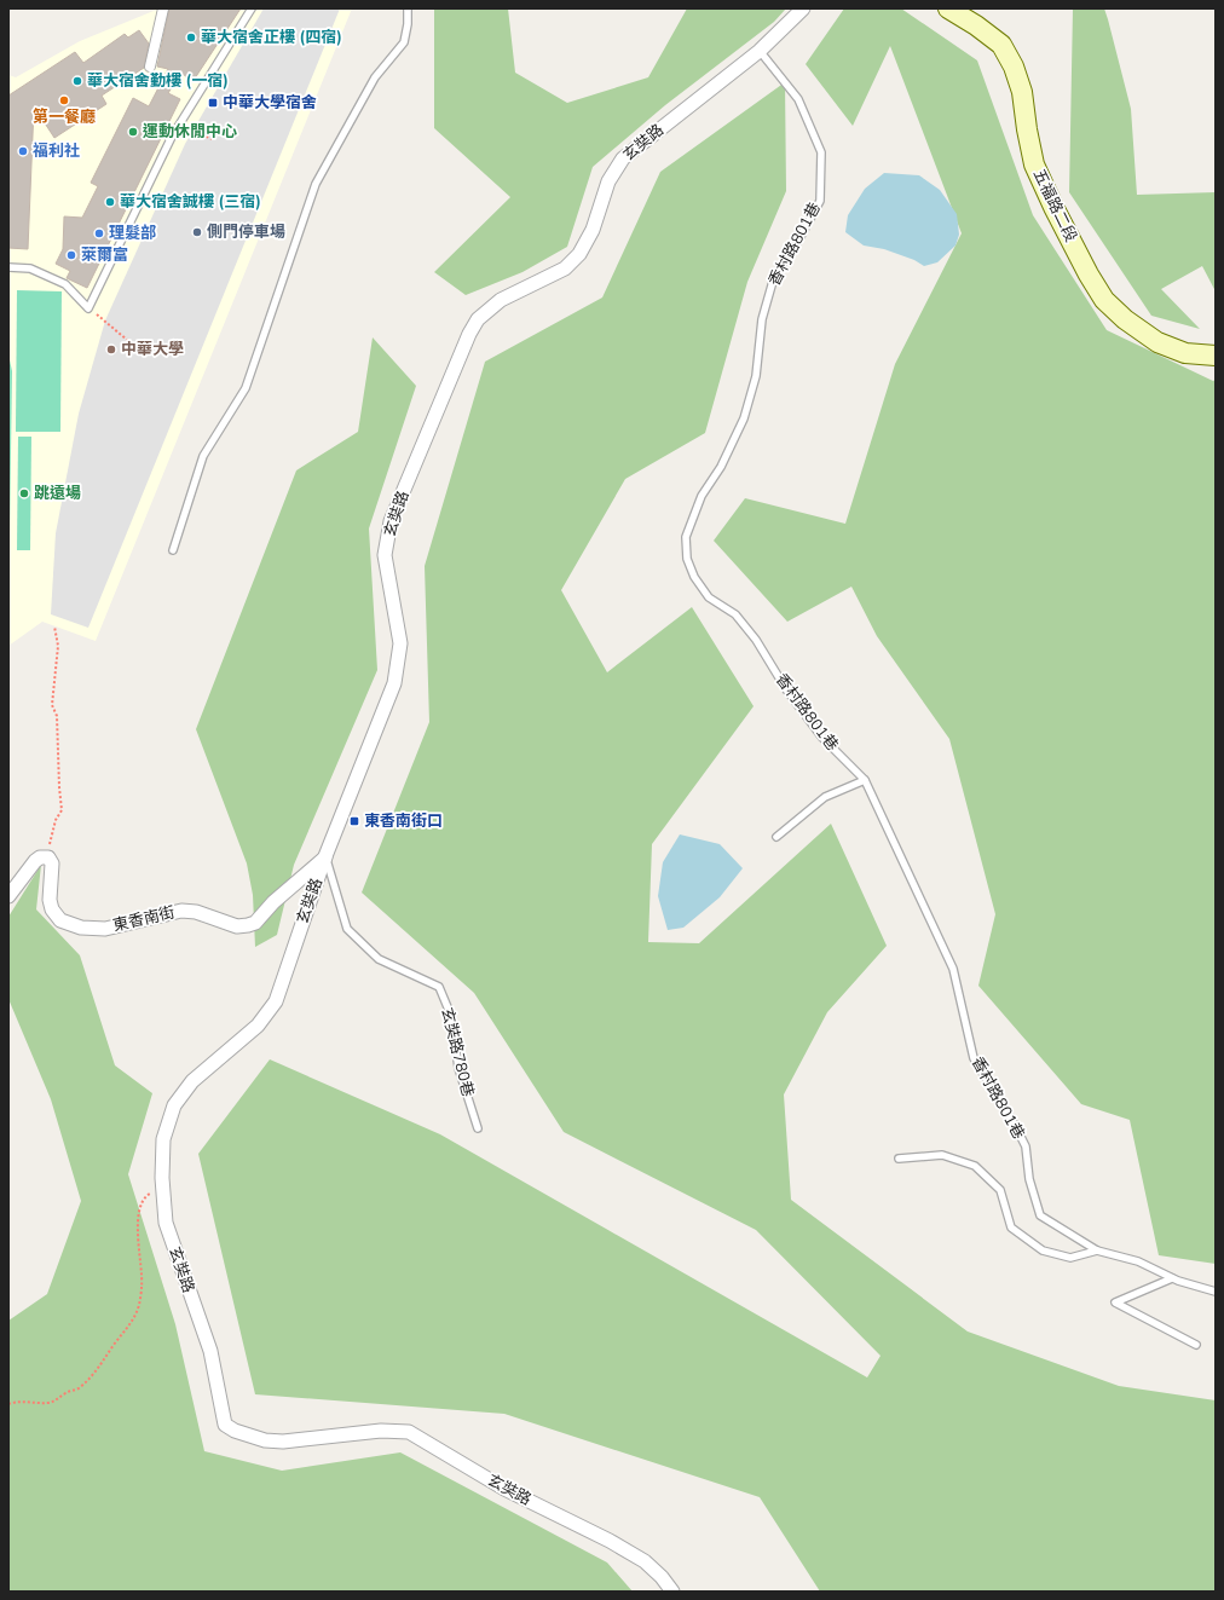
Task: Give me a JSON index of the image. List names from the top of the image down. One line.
{"streets":{"main road":["五福路二段"],"street":["玄奘路","東香南街"],"lane":["香村路801巷","玄奘路780巷"]},"crossings":[["玄奘路","香村路801巷"],["玄奘路","東香南街"],["玄奘路","玄奘路780巷"],["東香南街","玄奘路780巷"]],"places":{"other":["華大宿舍正樓 (四宿)","華大宿舍勤樓 (一宿)","第一餐廳","運動休閒中心","福利社","華大宿舍誠樓 (三宿)","側門停車場","理髮部","萊爾富","中華大學","跳遠場"],"transit":["中華大學宿舍","東香南街口"]}}
